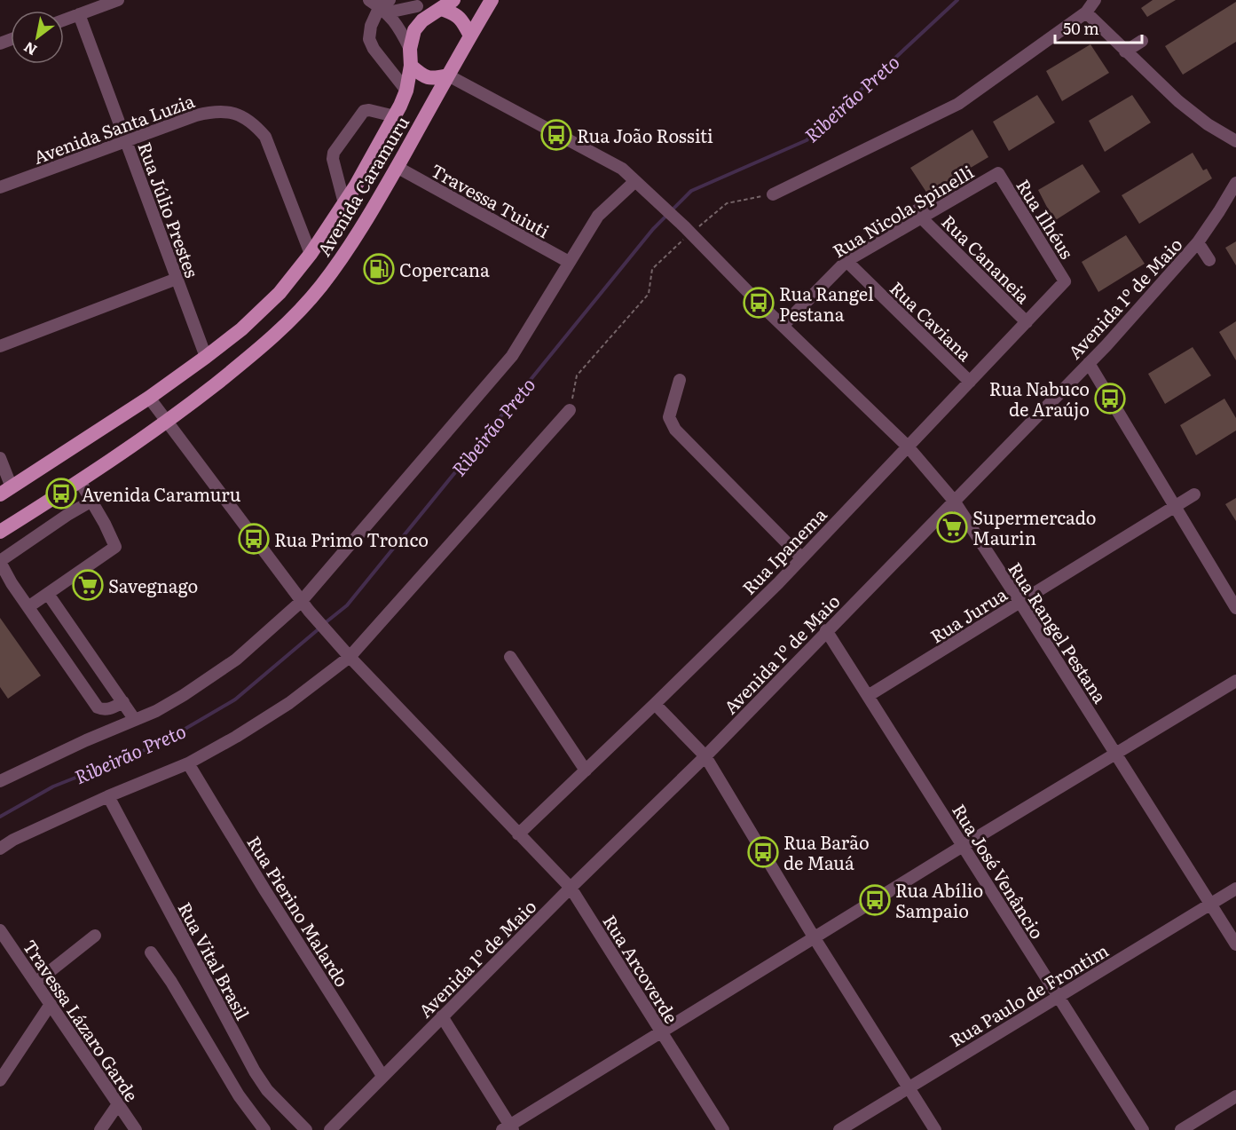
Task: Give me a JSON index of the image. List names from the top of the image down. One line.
{"streets":{"main road":["Avenida Caramuru"],"street":["Avenida Santa Luzia","Travessa Tuiuti","Rua Júlio Prestes","Rua Nicola Spinelli","Rua Ilhéus","Rua Cananeia","Avenida 1º de Maio","Rua Caviana","Rua Ipanema","Rua Jurua","Rua Rangel Pestana","Rua José Venâncio","Rua Pierino Malardo","Rua Vital Brasil","Rua Arcoverde","Rua Paulo de Frontim","Travessa Lázaro Garde"]},"crossings":[["Avenida Santa Luzia","Avenida Caramuru"],["Avenida Santa Luzia","Rua Júlio Prestes"],["Avenida Caramuru","Travessa Tuiuti"],["Avenida Caramuru","Rua Júlio Prestes"],["Rua Nicola Spinelli","Rua Ilhéus"],["Rua Nicola Spinelli","Rua Cananeia"],["Rua Nicola Spinelli","Rua Caviana"],["Rua Nicola Spinelli","Rua Rangel Pestana"],["Rua Ilhéus","Rua Ipanema"],["Rua Cananeia","Rua Ipanema"],["Avenida 1º de Maio","Rua Rangel Pestana"],["Avenida 1º de Maio","Rua José Venâncio"],["Avenida 1º de Maio","Rua Pierino Malardo"],["Avenida 1º de Maio","Rua Arcoverde"],["Rua Caviana","Rua Ipanema"],["Rua Ipanema","Rua Rangel Pestana"],["Rua Ipanema","Rua Arcoverde"],["Rua Jurua","Rua Rangel Pestana"],["Rua Jurua","Rua José Venâncio"],["Rua Rangel Pestana","Rua Paulo de Frontim"],["Rua José Venâncio","Rua Paulo de Frontim"]],"water":["Ribeirão Preto"],"places":{"bus stop":["Rua João Rossiti","Rua Rangel Pestana","Rua Nabuco de Araújo","Avenida Caramuru","Rua Primo Tronco","Rua Barão de Mauá","Rua Abílio Sampaio"],"fuel station":["Copercana"],"supermarket":["Supermercado Maurin","Savegnago"]},"scale_bar":"50 m","north":"bottom left"}
